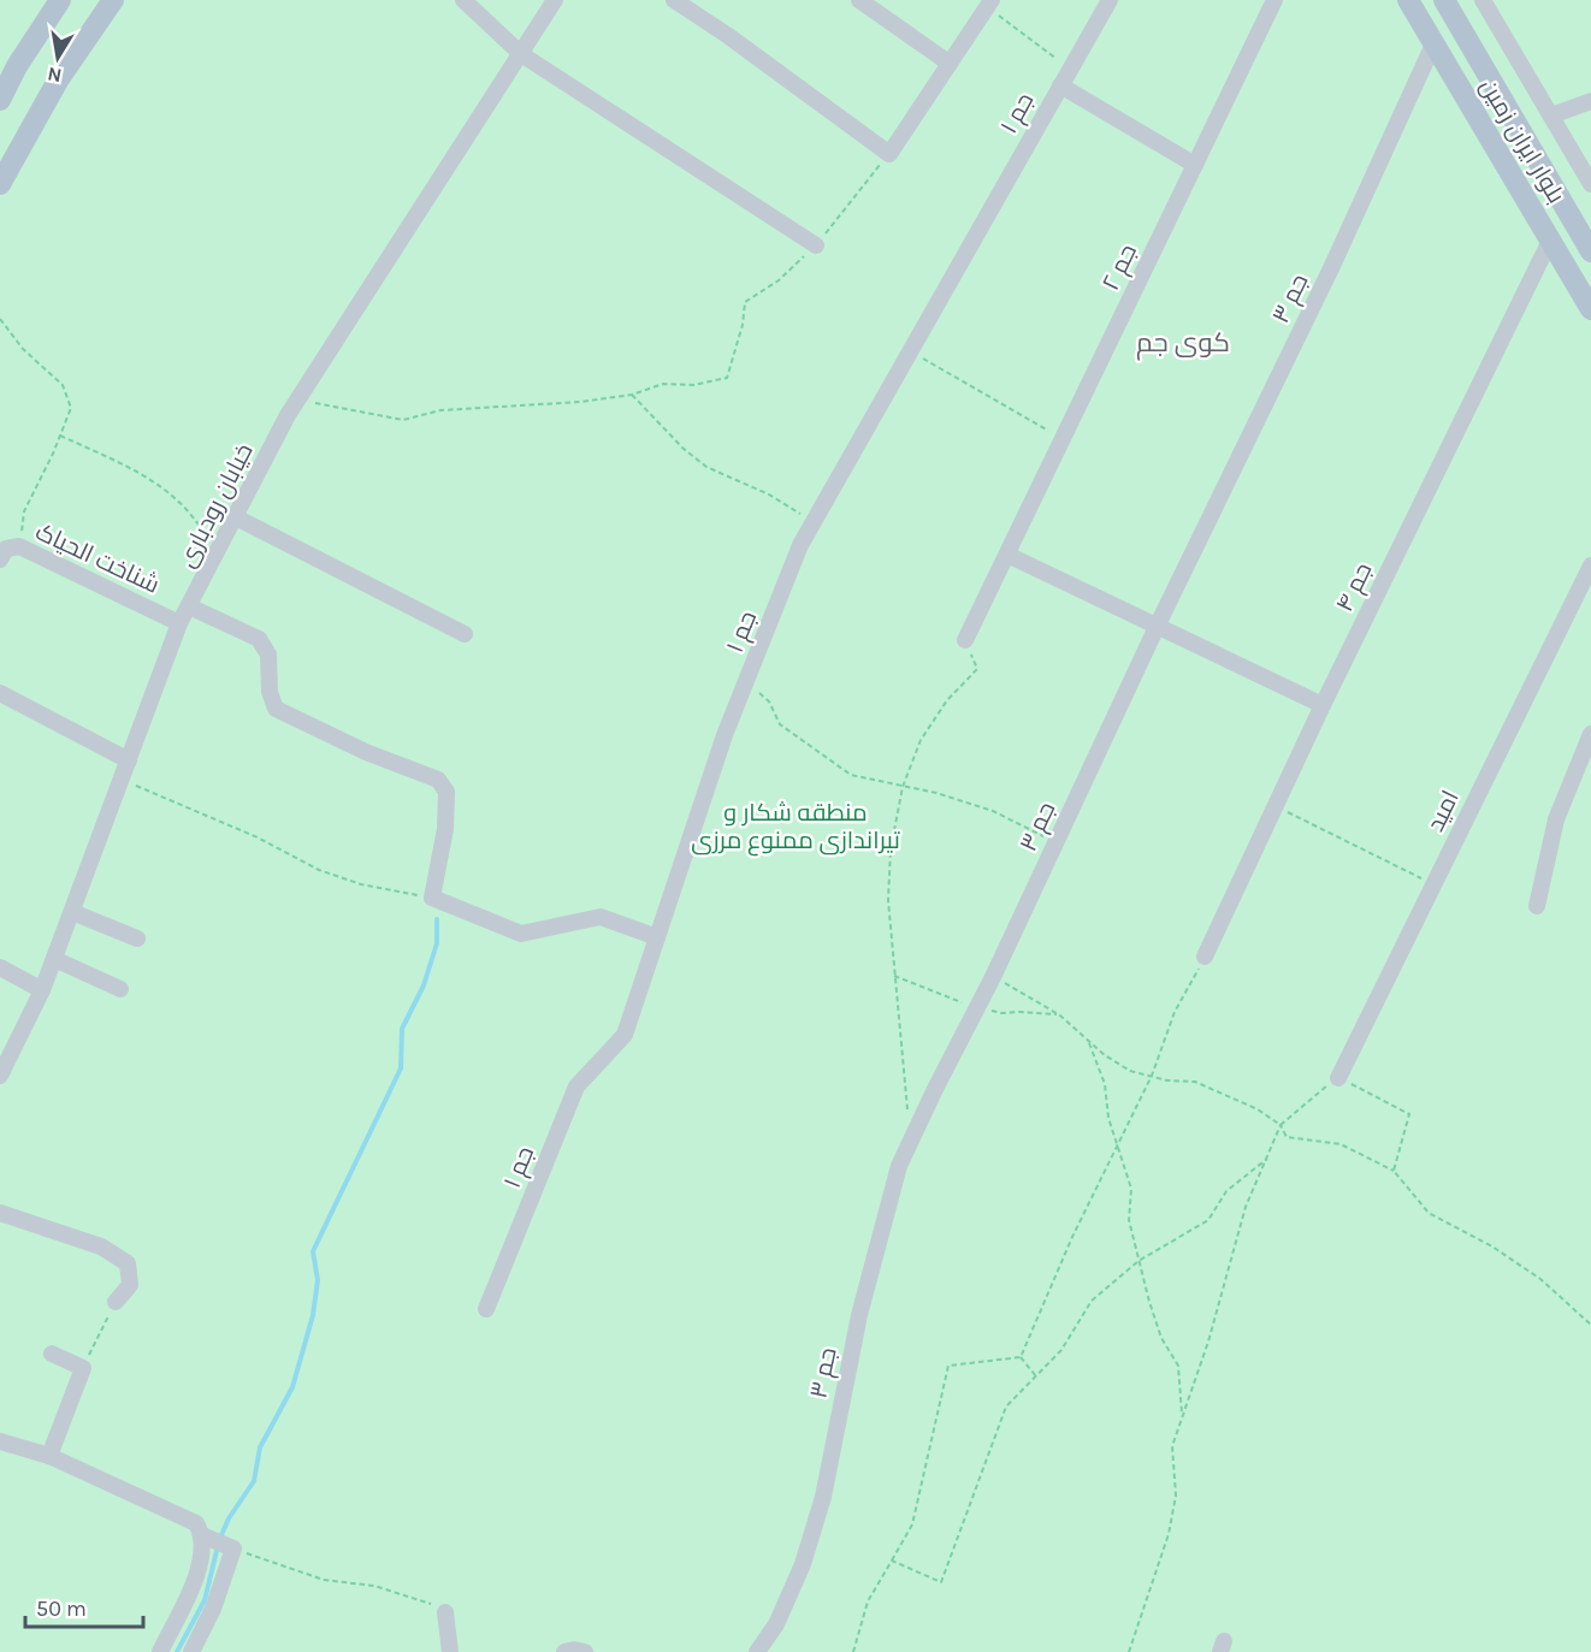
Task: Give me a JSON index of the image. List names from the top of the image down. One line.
{"streets":{"main road":["بلوار ایران زمین"],"street":["جم ۱","جم ۲","جم ۳","خیابان رودباری","شناخت الحیاک","جم ۴","امید"]},"crossings":[["بلوار ایران زمین","جم ۳"],["بلوار ایران زمین","جم ۴"],["خیابان رودباری","شناخت الحیاک"]],"districts":["کوی جم"],"parks":["منطقه شکار و تیراندازی ممنوع مرزی"],"scale_bar":"50 m","north":"bottom"}
